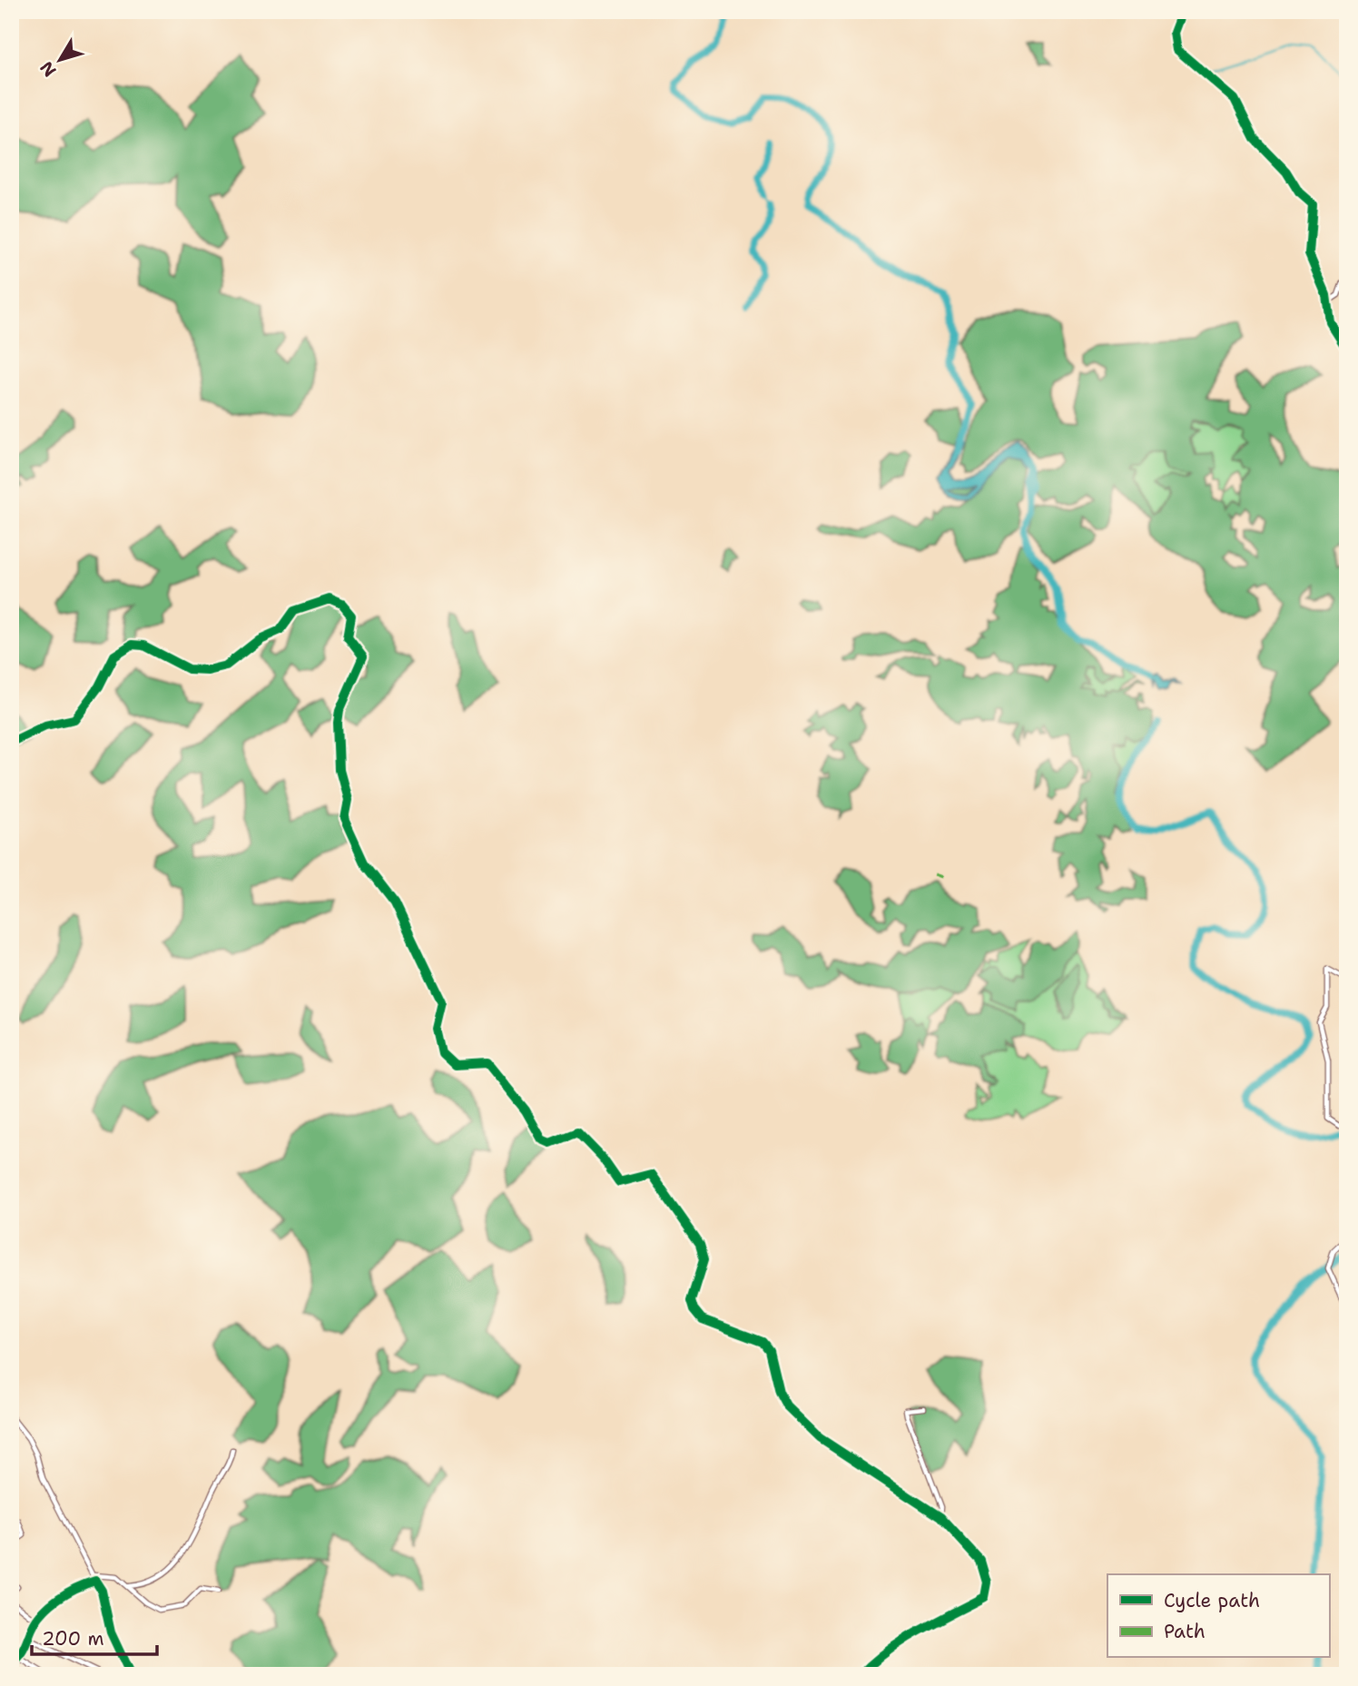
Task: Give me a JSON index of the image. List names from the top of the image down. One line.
{"legend":["Cycle path","Path"],"scale_bar":"200 m","north":"bottom left"}
